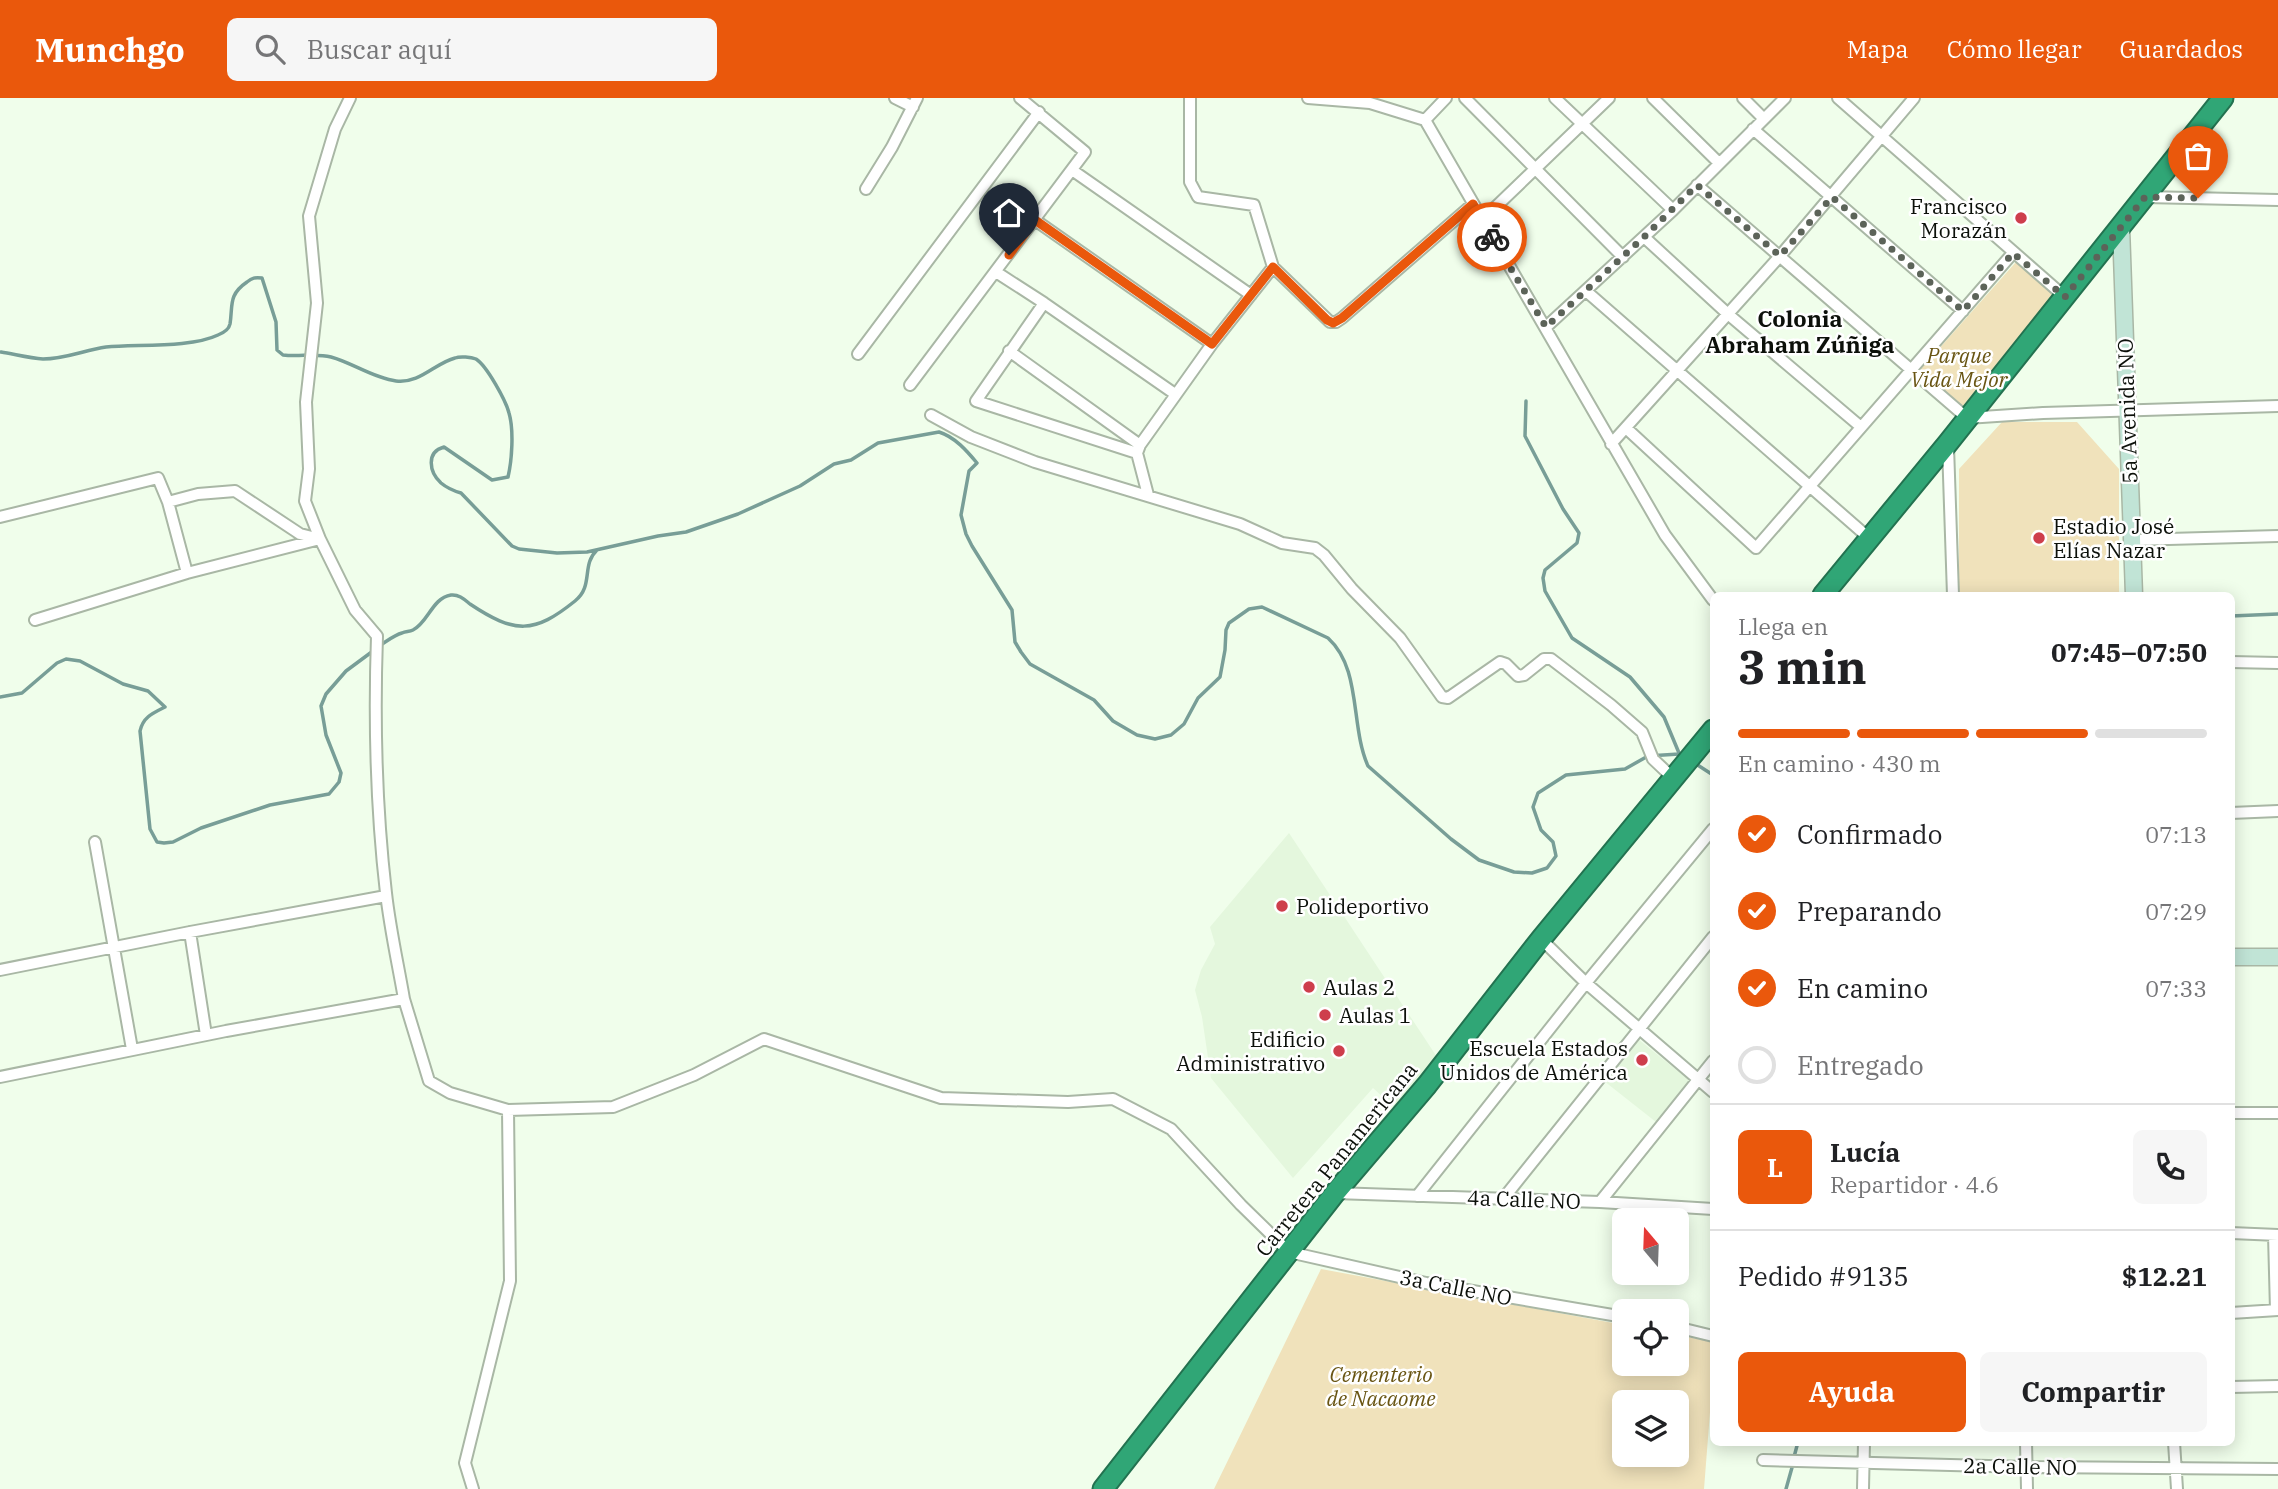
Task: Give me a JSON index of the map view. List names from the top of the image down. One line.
{"streets":{"highway":["Carretera Panamericana"],"street":["5a Avenida NO","4a Calle NO","3a Calle NO","2a Calle NO"]},"crossings":[["Carretera Panamericana","4a Calle NO"],["Carretera Panamericana","3a Calle NO"]],"districts":["Colonia Abraham Zúñiga"],"parks":["Parque Vida Mejor","Cementerio de Nacaome"],"places":["Francisco Morazán","Estadio José Elías Nazar","Polideportivo","Aulas 2","Aulas 1","Edificio Administrativo","Escuela Estados Unidos de América"],"north":"top","page":{"header":"Munchgo","search":"Buscar aquí","nav":["Mapa","Cómo llegar","Guardados"],"heading":["3 min","Llega en","07:45–07:50"],"panel":["Lucía","Repartidor · 4.6","Pedido #9135","$12.21"],"bar":"En camino · 430 m","list":[["Confirmado","07:13"],["Preparando","07:29"],["En camino","07:33"],"Entregado"],"round":"L","buttons":["Ayuda","Compartir"]}}
